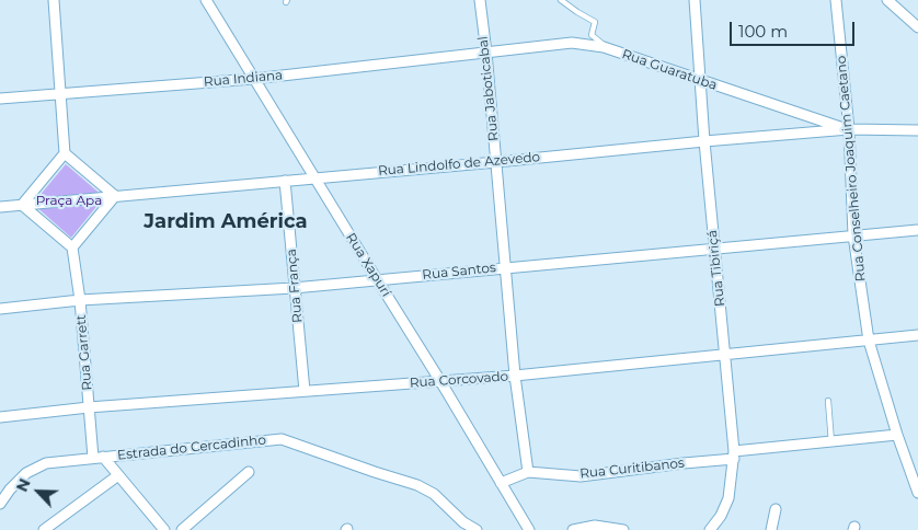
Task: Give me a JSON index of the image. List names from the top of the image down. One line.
{"streets":{"street":["Rua Guaratuba","Rua Indiana","Rua Jaboticabal","Rua Lindolfo de Azevedo","Rua Conselheiro Joaquim Caetano","Rua Xapurí","Rua Tibiriçá","Rua Santos","Rua França","Rua Garrett","Rua Corcovado","Estrada do Cercadinho","Rua Curitibanos"]},"crossings":[["Rua Guaratuba","Rua Indiana"],["Rua Guaratuba","Rua Jaboticabal"],["Rua Guaratuba","Rua Lindolfo de Azevedo"],["Rua Guaratuba","Rua Conselheiro Joaquim Caetano"],["Rua Guaratuba","Rua Tibiriçá"],["Rua Indiana","Rua Jaboticabal"],["Rua Indiana","Rua Xapurí"],["Rua Jaboticabal","Rua Lindolfo de Azevedo"],["Rua Jaboticabal","Rua Santos"],["Rua Jaboticabal","Rua Corcovado"],["Rua Jaboticabal","Rua Curitibanos"],["Rua Lindolfo de Azevedo","Rua Conselheiro Joaquim Caetano"],["Rua Lindolfo de Azevedo","Rua Xapurí"],["Rua Lindolfo de Azevedo","Rua Tibiriçá"],["Rua Lindolfo de Azevedo","Rua França"],["Rua Conselheiro Joaquim Caetano","Rua Santos"],["Rua Conselheiro Joaquim Caetano","Rua Corcovado"],["Rua Conselheiro Joaquim Caetano","Rua Curitibanos"],["Rua Xapurí","Rua Santos"],["Rua Xapurí","Rua Corcovado"],["Rua Xapurí","Rua Curitibanos"],["Rua Tibiriçá","Rua Santos"],["Rua Tibiriçá","Rua Corcovado"],["Rua Tibiriçá","Rua Curitibanos"],["Rua Santos","Rua França"],["Rua Santos","Rua Garrett"],["Rua França","Rua Corcovado"],["Rua Garrett","Rua Corcovado"],["Rua Garrett","Estrada do Cercadinho"]],"districts":["Jardim América"],"parks":["Praça Apa"],"scale_bar":"100 m","north":"top left"}
